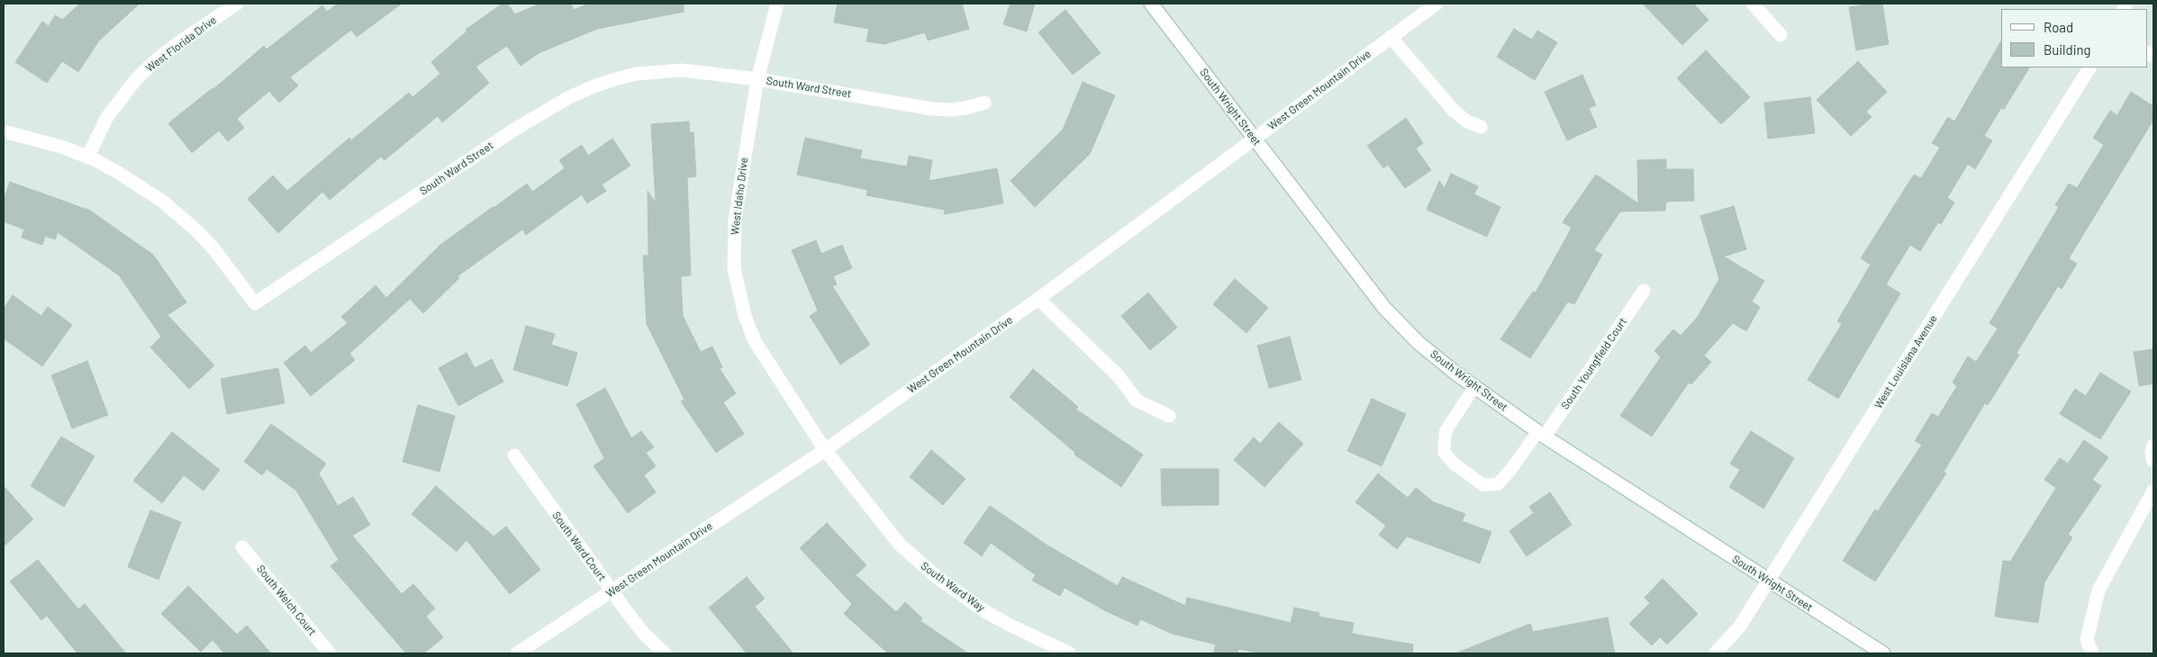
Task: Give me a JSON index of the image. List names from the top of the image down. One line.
{"streets":{"street":["West Florida Drive","South Ward Street","West Green Mountain Drive","South Wright Street","West Idaho Drive","West Louisiana Avenue","South Youngfield Court","South Ward Court","South Ward Way","South Welch Court"]},"crossings":[["West Florida Drive","South Ward Street"],["South Ward Street","West Idaho Drive"],["West Green Mountain Drive","South Wright Street"],["West Green Mountain Drive","West Idaho Drive"],["West Green Mountain Drive","South Ward Court"],["West Green Mountain Drive","South Ward Way"],["South Wright Street","West Louisiana Avenue"],["South Wright Street","South Youngfield Court"],["West Idaho Drive","South Ward Way"]],"legend":["Road","Building"]}
